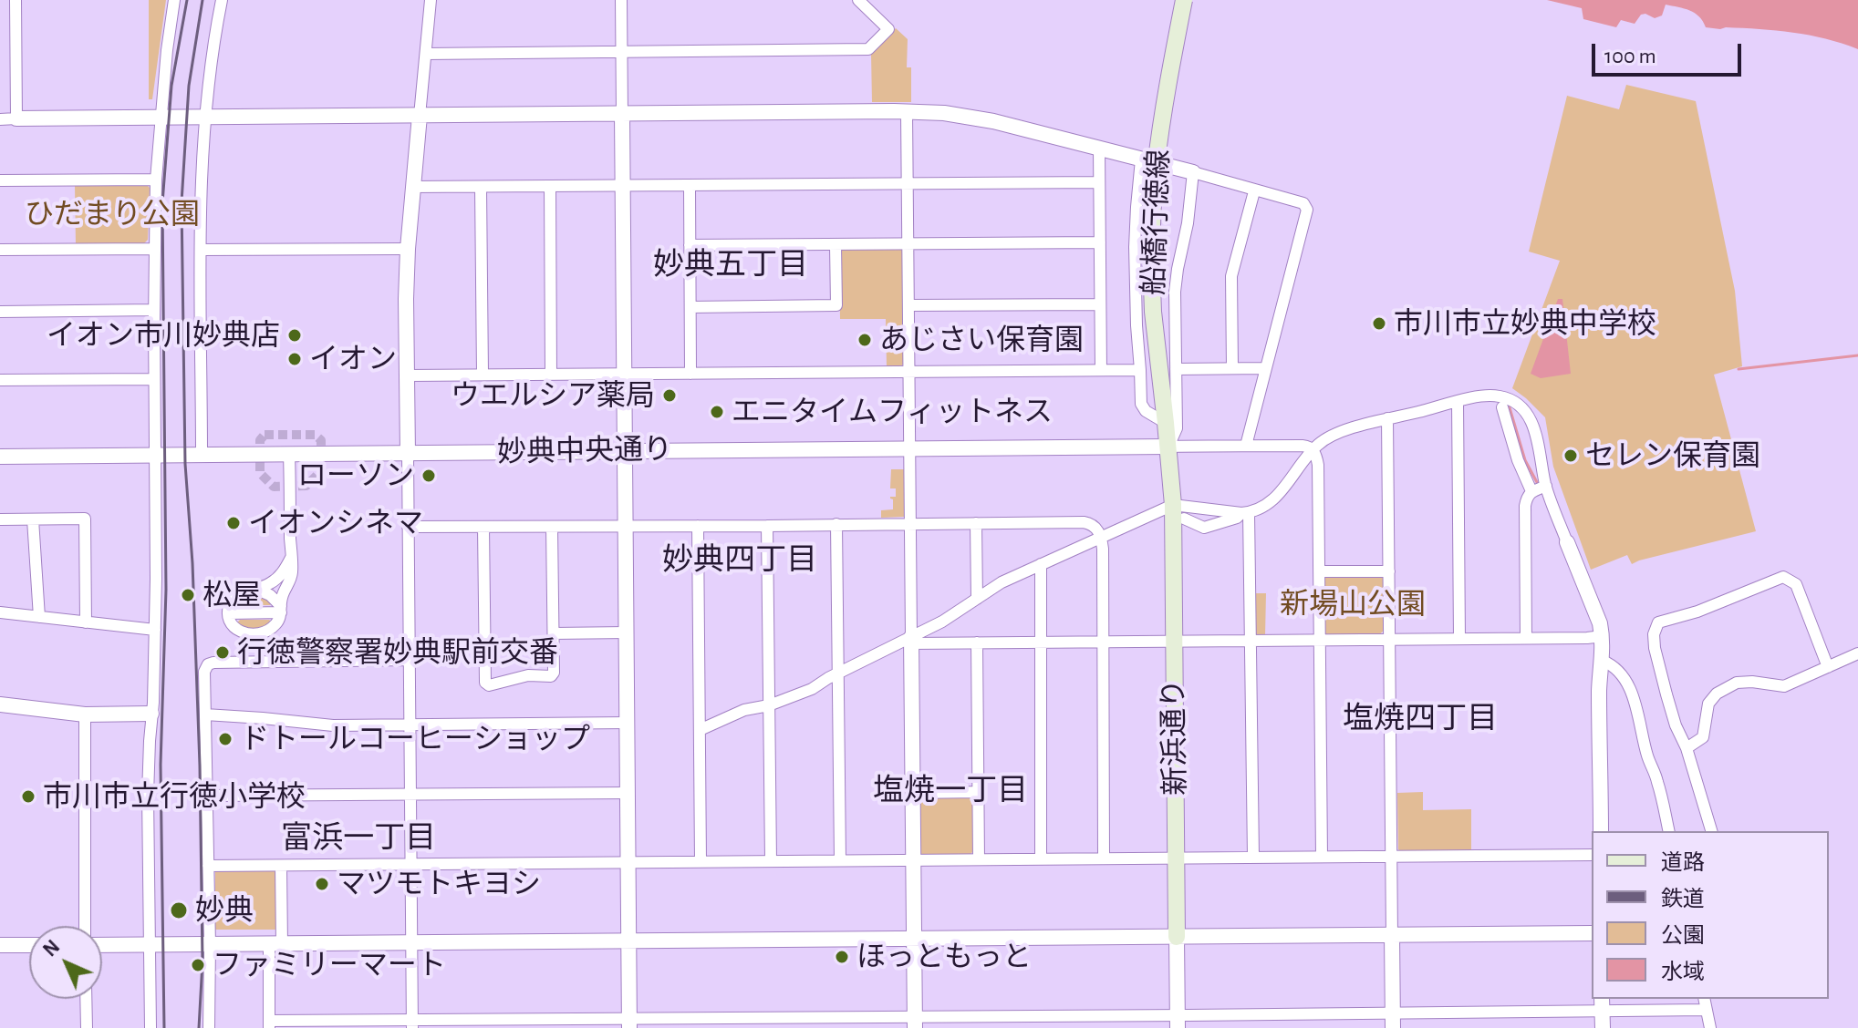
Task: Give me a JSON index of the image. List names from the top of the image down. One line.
{"streets":{"main road":["船橋行徳線","新浜通り"],"street":["妙典中央通り"]},"crossings":[["船橋行徳線","妙典中央通り"],["船橋行徳線","新浜通り"],["妙典中央通り","新浜通り"]],"districts":["妙典五丁目","妙典四丁目","塩焼四丁目","塩焼一丁目","富浜一丁目"],"parks":["ひだまり公園","新場山公園"],"places":["市川市立妙典中学校","イオン市川妙典店","あじさい保育園","イオン","ウエルシア薬局","エニタイムフィットネス","セレン保育園","ローソン","イオンシネマ","松屋","行徳警察署妙典駅前交番","ドトールコーヒーショップ","市川市立行徳小学校","マツモトキヨシ","妙典","ほっともっと","ファミリーマート"],"legend":["道路","鉄道","公園","水域"],"scale_bar":"100 m","north":"top left"}
